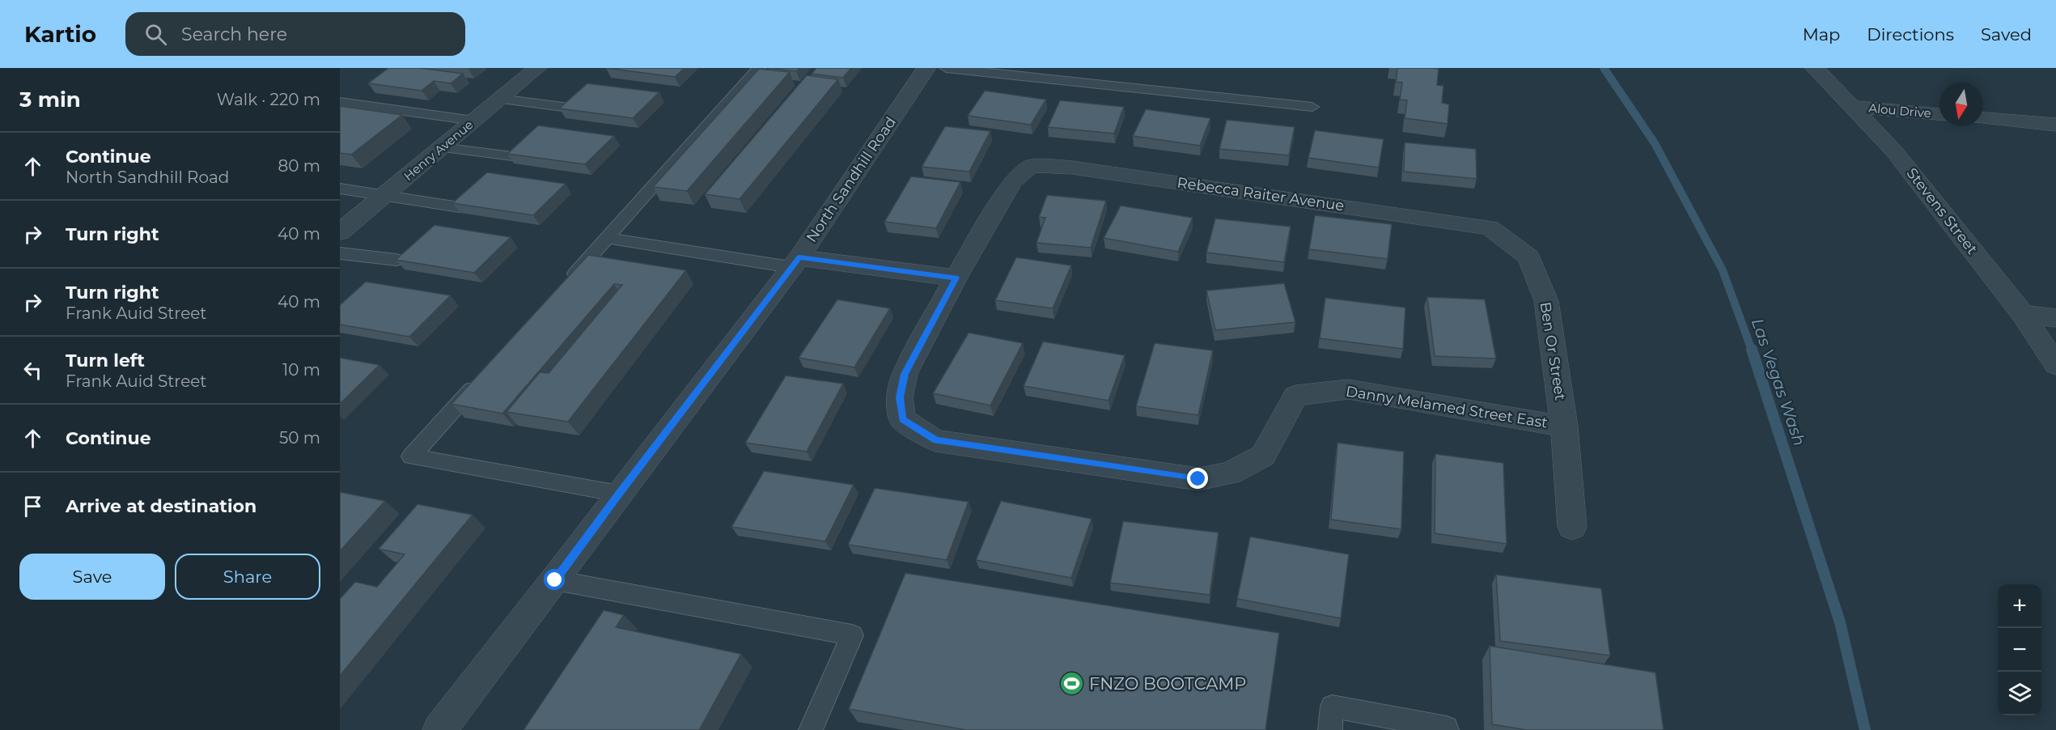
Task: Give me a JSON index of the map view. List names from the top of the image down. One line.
{"streets":{"street":["Alou Drive","Henry Avenue","North Sandhill Road","Rebecca Raiter Avenue","Stevens Street","Ben Or Street","Danny Melamed Street East"]},"crossings":[["Alou Drive","Stevens Street"],["Rebecca Raiter Avenue","Ben Or Street"],["Rebecca Raiter Avenue","Danny Melamed Street East"],["Ben Or Street","Danny Melamed Street East"]],"water":["Las Vegas Wash"],"places":{"sports":["FNZO BOOTCAMP"]},"north":"bottom","page":{"header":"Kartio","search":"Search here","nav":["Map","Directions","Saved"],"heading":["3 min","Walk · 220 m"],"list":[["Continue","North Sandhill Road","80 m"],["Turn right","40 m"],["Turn right","Frank Auid Street","40 m"],["Turn left","Frank Auid Street","10 m"],["Continue","50 m"],"Arrive at destination"],"buttons":["Save","Share"],"map_buttons":["+","−"]}}
